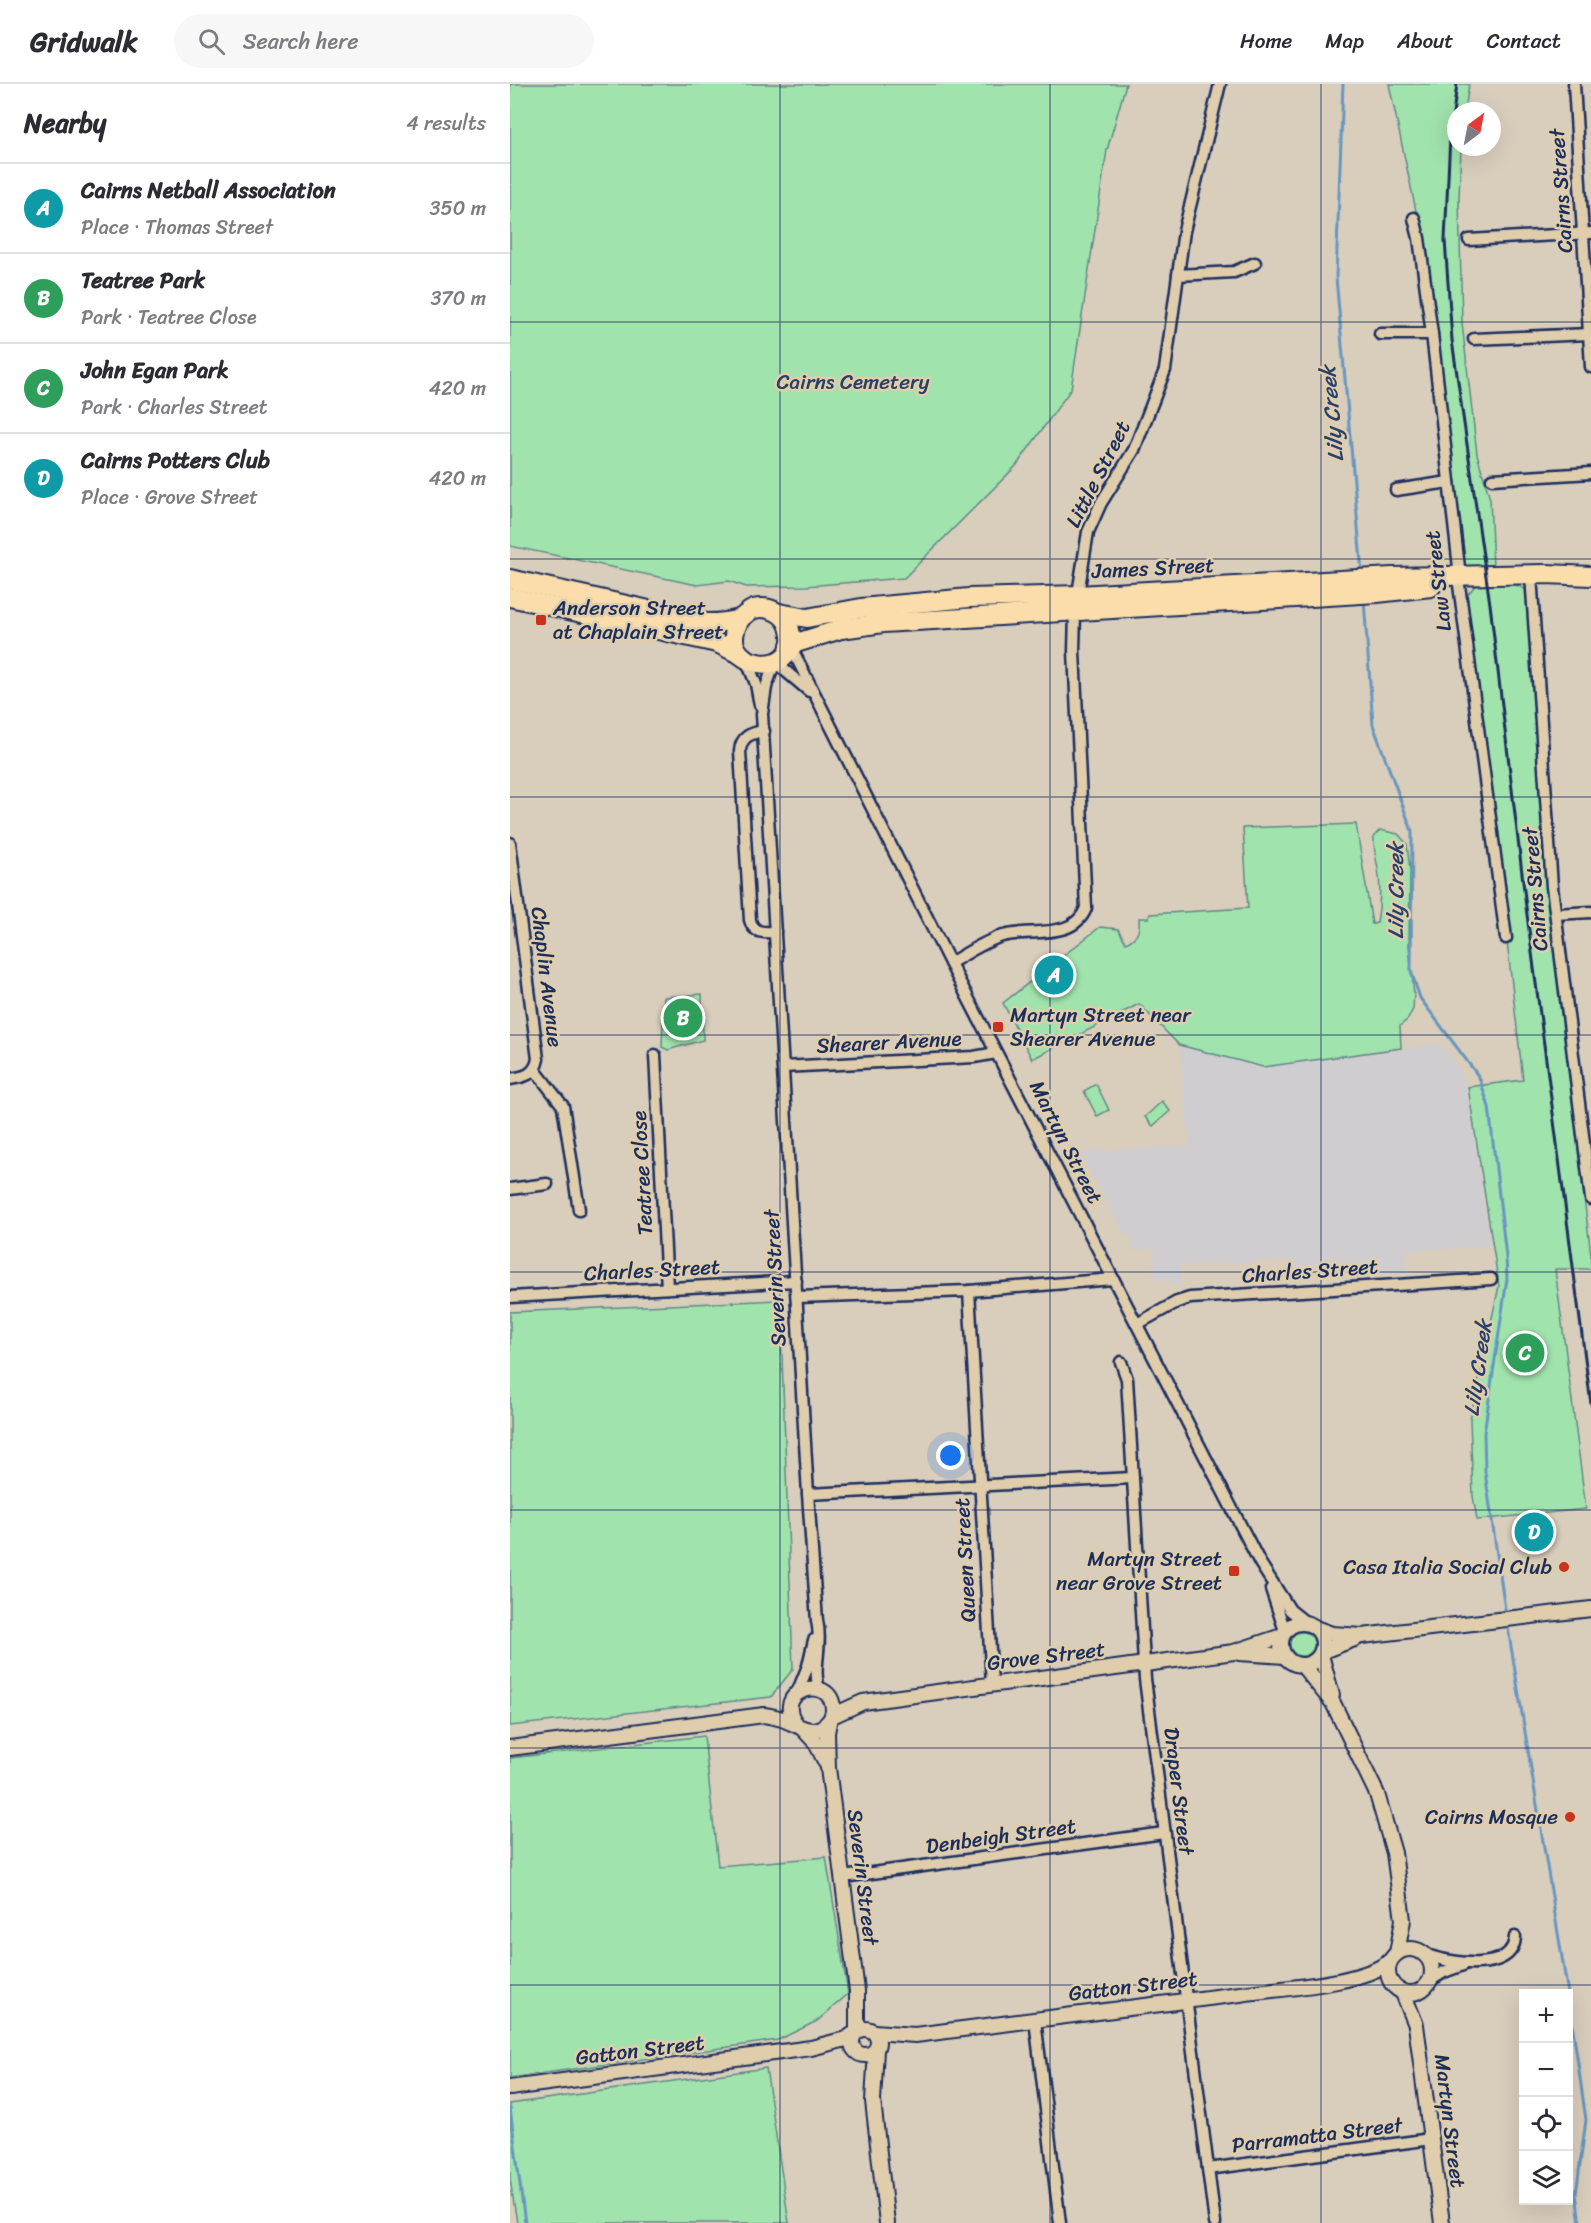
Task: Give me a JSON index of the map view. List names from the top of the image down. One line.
{"streets":{"main road":["James Street"],"street":["Cairns Street","Little Street","Law Street","Chaplin Avenue","Shearer Avenue","Martyn Street","Teatree Close","Charles Street","Severin Street","Queen Street","Grove Street","Draper Street","Denbeigh Street","Gatton Street","Parramatta Street"]},"crossings":[["Cairns Street","James Street"],["Little Street","James Street"],["Little Street","Martyn Street"],["James Street","Law Street"],["James Street","Martyn Street"],["James Street","Severin Street"],["Shearer Avenue","Martyn Street"],["Shearer Avenue","Severin Street"],["Martyn Street","Charles Street"],["Martyn Street","Severin Street"],["Martyn Street","Grove Street"],["Martyn Street","Gatton Street"],["Martyn Street","Parramatta Street"],["Teatree Close","Charles Street"],["Charles Street","Severin Street"],["Severin Street","Grove Street"],["Severin Street","Denbeigh Street"],["Severin Street","Gatton Street"],["Queen Street","Grove Street"],["Grove Street","Draper Street"],["Draper Street","Denbeigh Street"],["Draper Street","Gatton Street"],["Draper Street","Parramatta Street"]],"water":["Lily Creek"],"parks":["Cairns Cemetery"],"places":{"transit":["Anderson Street at Chaplain Street","Martyn Street near Shearer Avenue","Martyn Street near Grove Street"],"other":["Casa Italia Social Club","Cairns Mosque"]},"north":"top right","page":{"header":"Gridwalk","search":"Search here","nav":["Home","Map","About","Contact"],"heading":["Nearby","4 results"],"list":[{"mark":"A","name":"Cairns Netball Association","note":"Place · Thomas Street","value":"350 m"},{"mark":"B","name":"Teatree Park","note":"Park · Teatree Close","value":"370 m"},{"mark":"C","name":"John Egan Park","note":"Park · Charles Street","value":"420 m"},{"mark":"D","name":"Cairns Potters Club","note":"Place · Grove Street","value":"420 m"}],"pins":["A","B","C","D"],"map_buttons":["+","−"]}}
